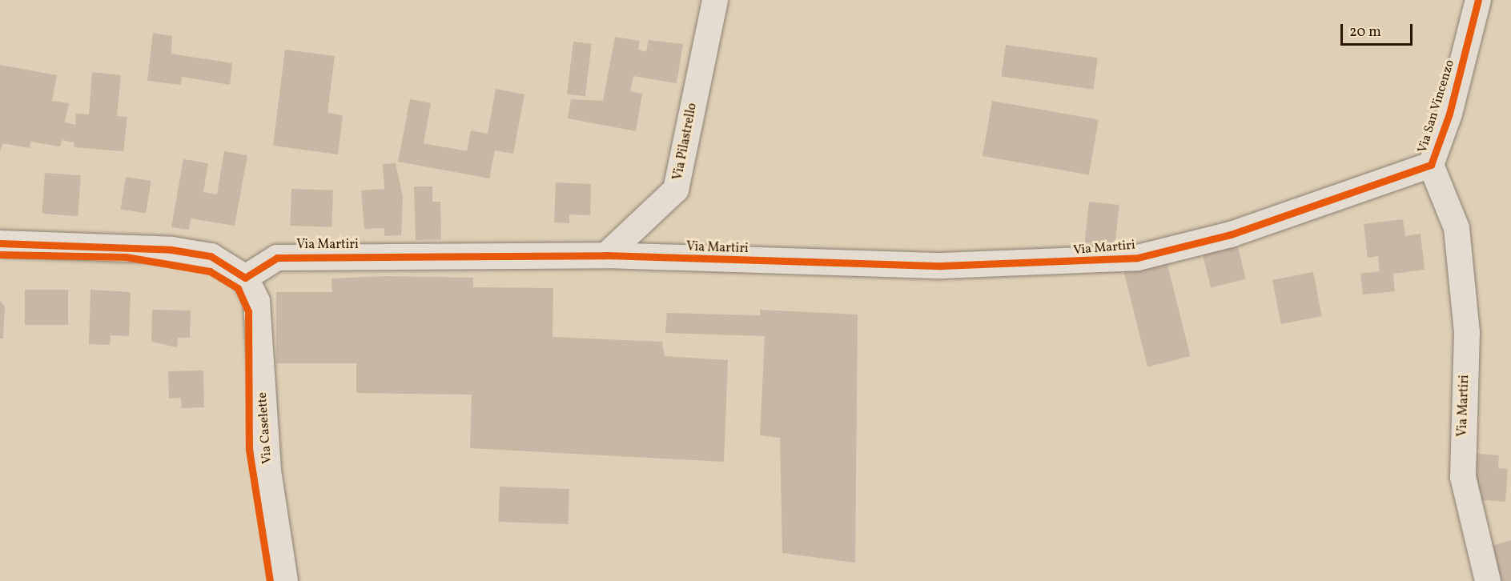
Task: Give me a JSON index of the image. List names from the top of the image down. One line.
{"streets":{"street":["Via San Vincenzo","Via Pilastrello","Via Martiri","Via Caselette"]},"crossings":[["Via San Vincenzo","Via Martiri"],["Via Pilastrello","Via Martiri"],["Via Martiri","Via Caselette"]],"scale_bar":"20 m"}
